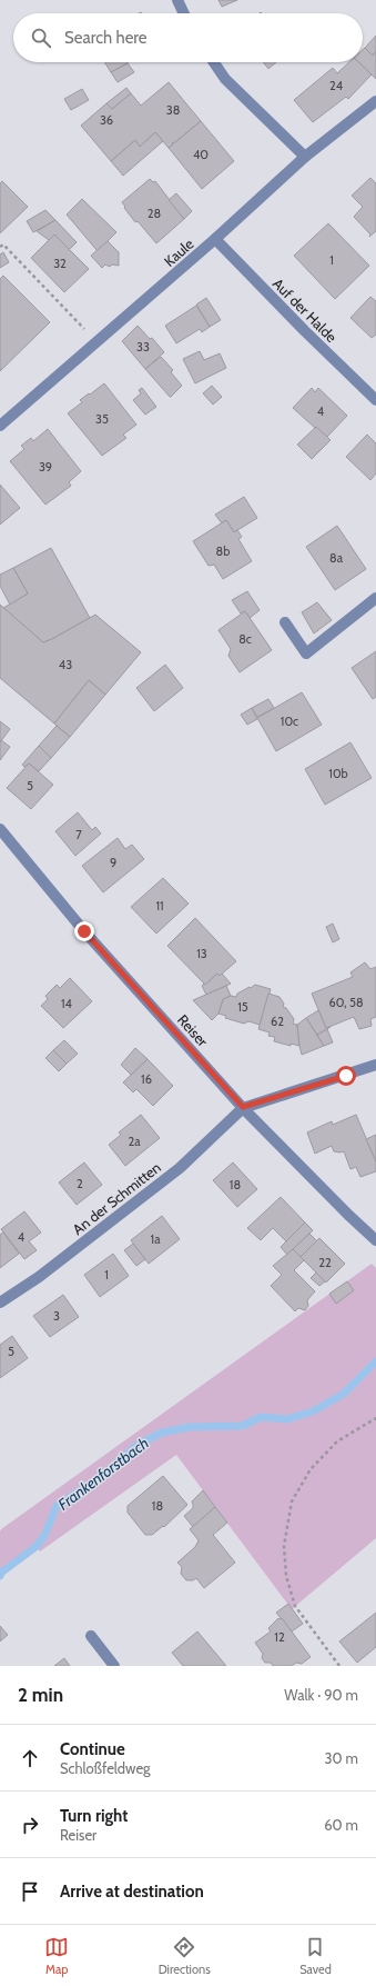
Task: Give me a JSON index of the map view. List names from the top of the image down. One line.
{"streets":{"street":["Kaule","Auf der Halde","Reiser","An der Schmitten"]},"crossings":[["Kaule","Auf der Halde"],["Reiser","An der Schmitten"]],"water":["Frankenforstbach"],"house_numbers":["24","38","36","40","28","1","32","33","4","35","39","8b","8a","8c","43","10c","10b","5","7","9","11","13","60, 58","14","15","62","16","2a","2","18","4","1a","22","1","3","5","18","12"],"page":{"search":"Search here","heading":["2 min","Walk · 90 m"],"list":[["Continue","Schloßfeldweg","30 m"],["Turn right","Reiser","60 m"],"Arrive at destination"],"nav":["Map","Directions","Saved"]}}
